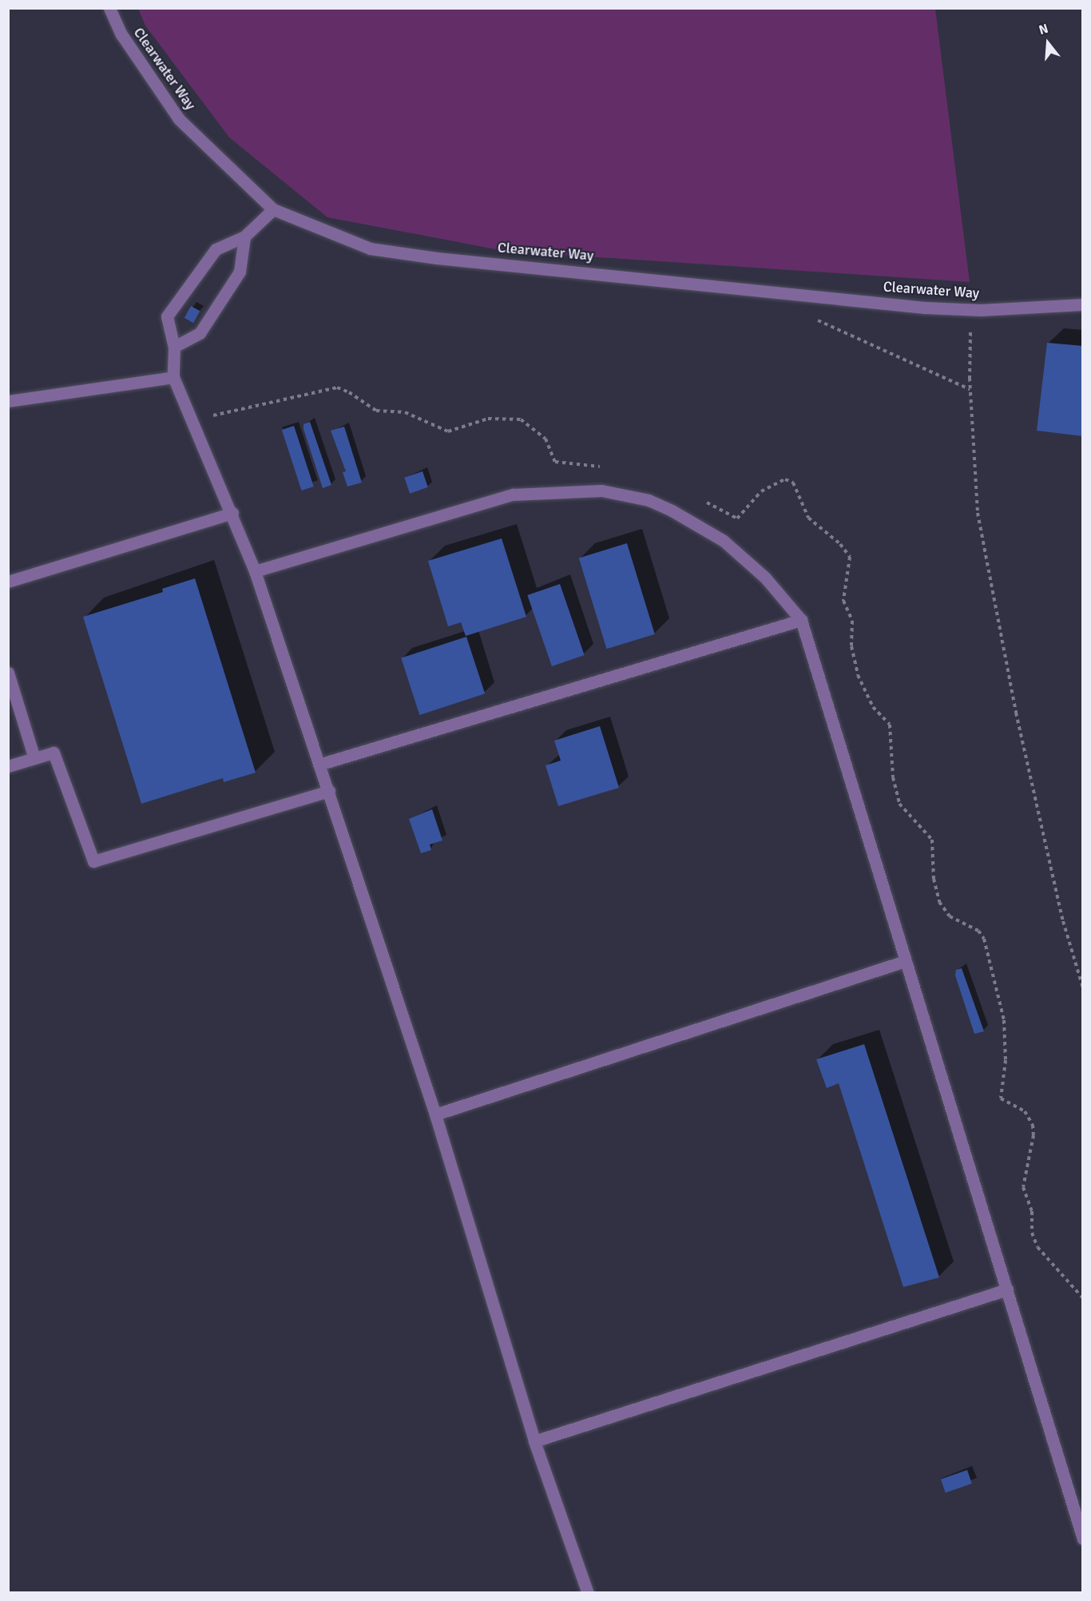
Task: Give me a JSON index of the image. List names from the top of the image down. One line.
{"streets":{"lane":["Clearwater Way"]},"north":"top"}
